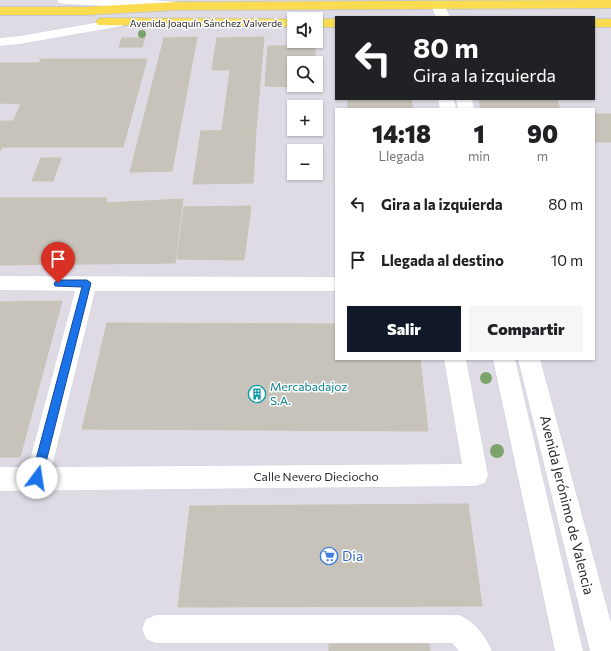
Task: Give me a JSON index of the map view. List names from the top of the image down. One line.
{"streets":{"main road":["Avenida Joaquín Sánchez Valverde"],"street":["Calle Nevero Dieciocho","Avenida Jerónimo de Valencia"]},"places":{"building":["Mercabadajoz S.A."],"supermarket":["Dia"]},"page":{"map_buttons":["+","−"],"turn":["80 m","Gira a la izquierda"],"eta":["14:18","Llegada","1","min","90","m"],"list":[{"name":"Gira a la izquierda","value":"80 m"},{"name":"Llegada al destino","value":"10 m"}],"buttons":["Salir","Compartir"]}}
